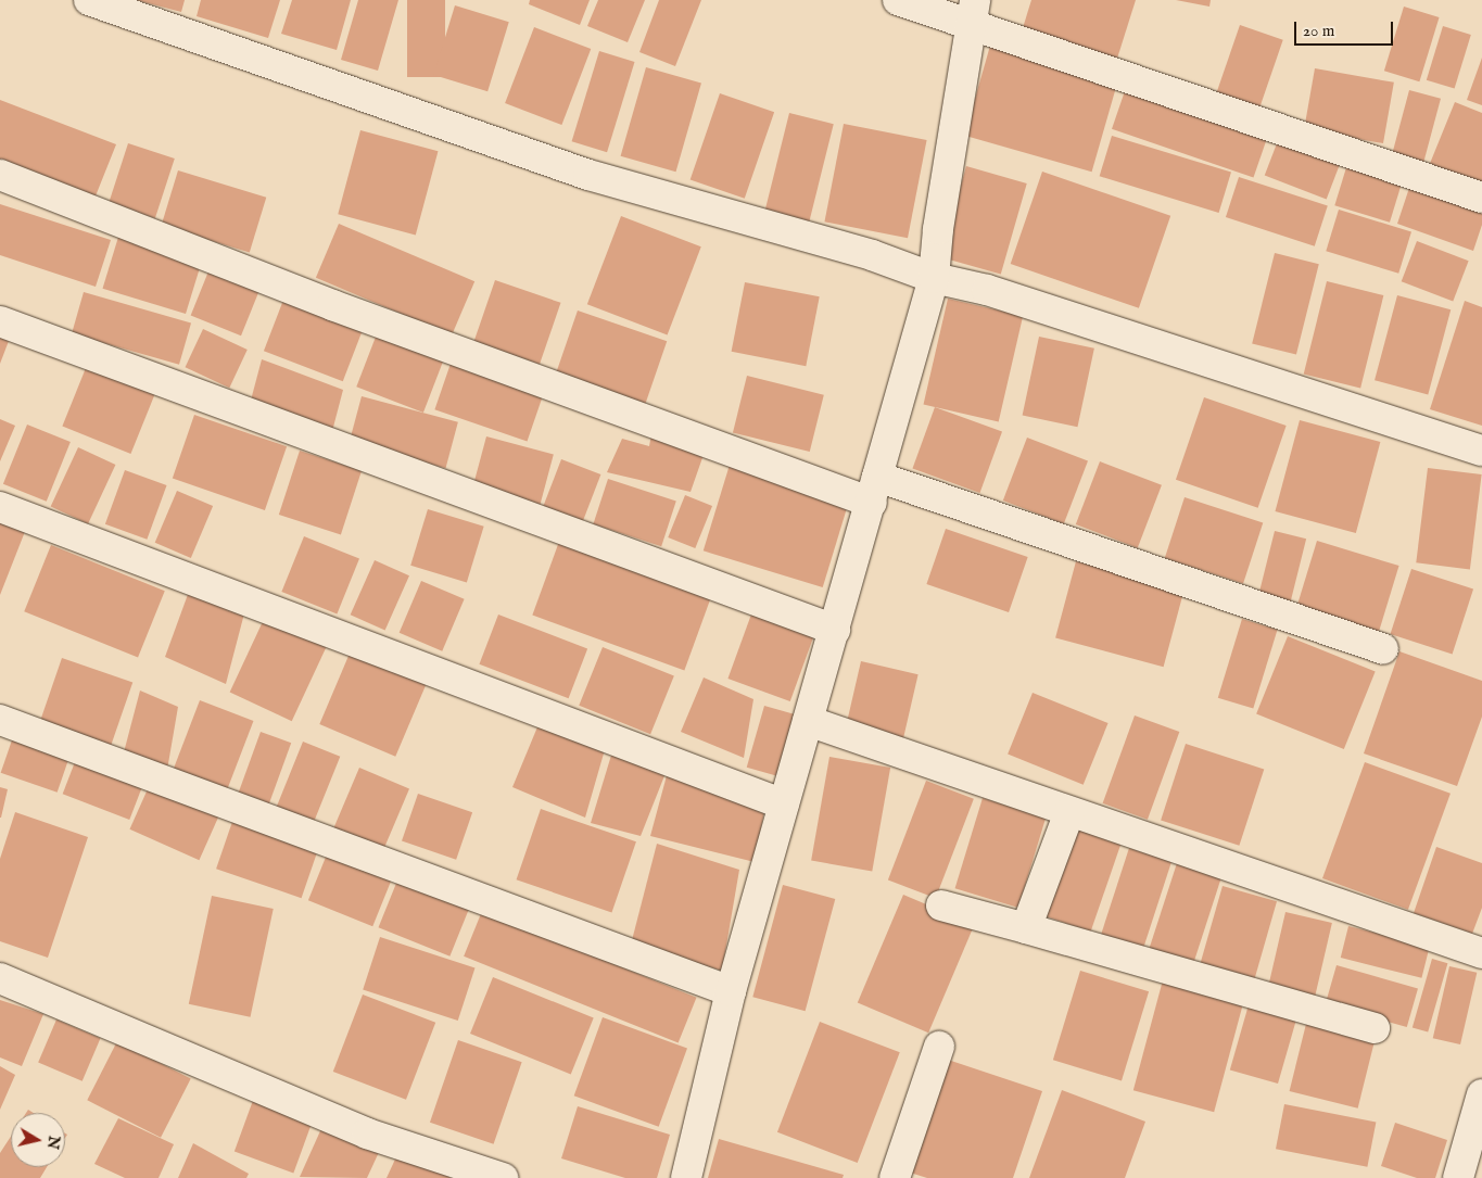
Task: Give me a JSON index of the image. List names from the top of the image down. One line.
{"scale_bar":"20 m","north":"right"}
